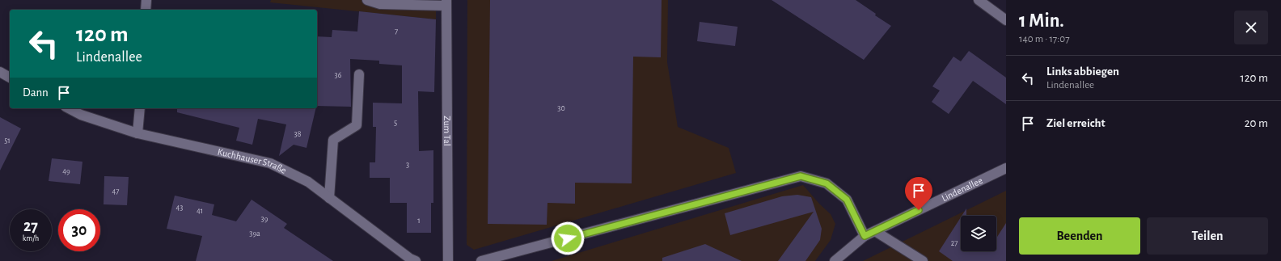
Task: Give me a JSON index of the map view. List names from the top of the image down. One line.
{"streets":{"street":["Zum Tal","Kuchhauser Straße","Lindenallee"]},"house_numbers":["7","36","30","5","38","51","3","49","47","43","41","39","1","39a","27"],"page":{"heading":["1 Min.","140 m · 17:07"],"turn":["120 m","Lindenallee"],"list":[{"name":"Links abbiegen","note":"Lindenallee","value":"120 m"},{"name":"Ziel erreicht","value":"20 m"}],"then":"Dann","speed":"27 km/h","limit":"30","buttons":["Beenden","Teilen"]}}
